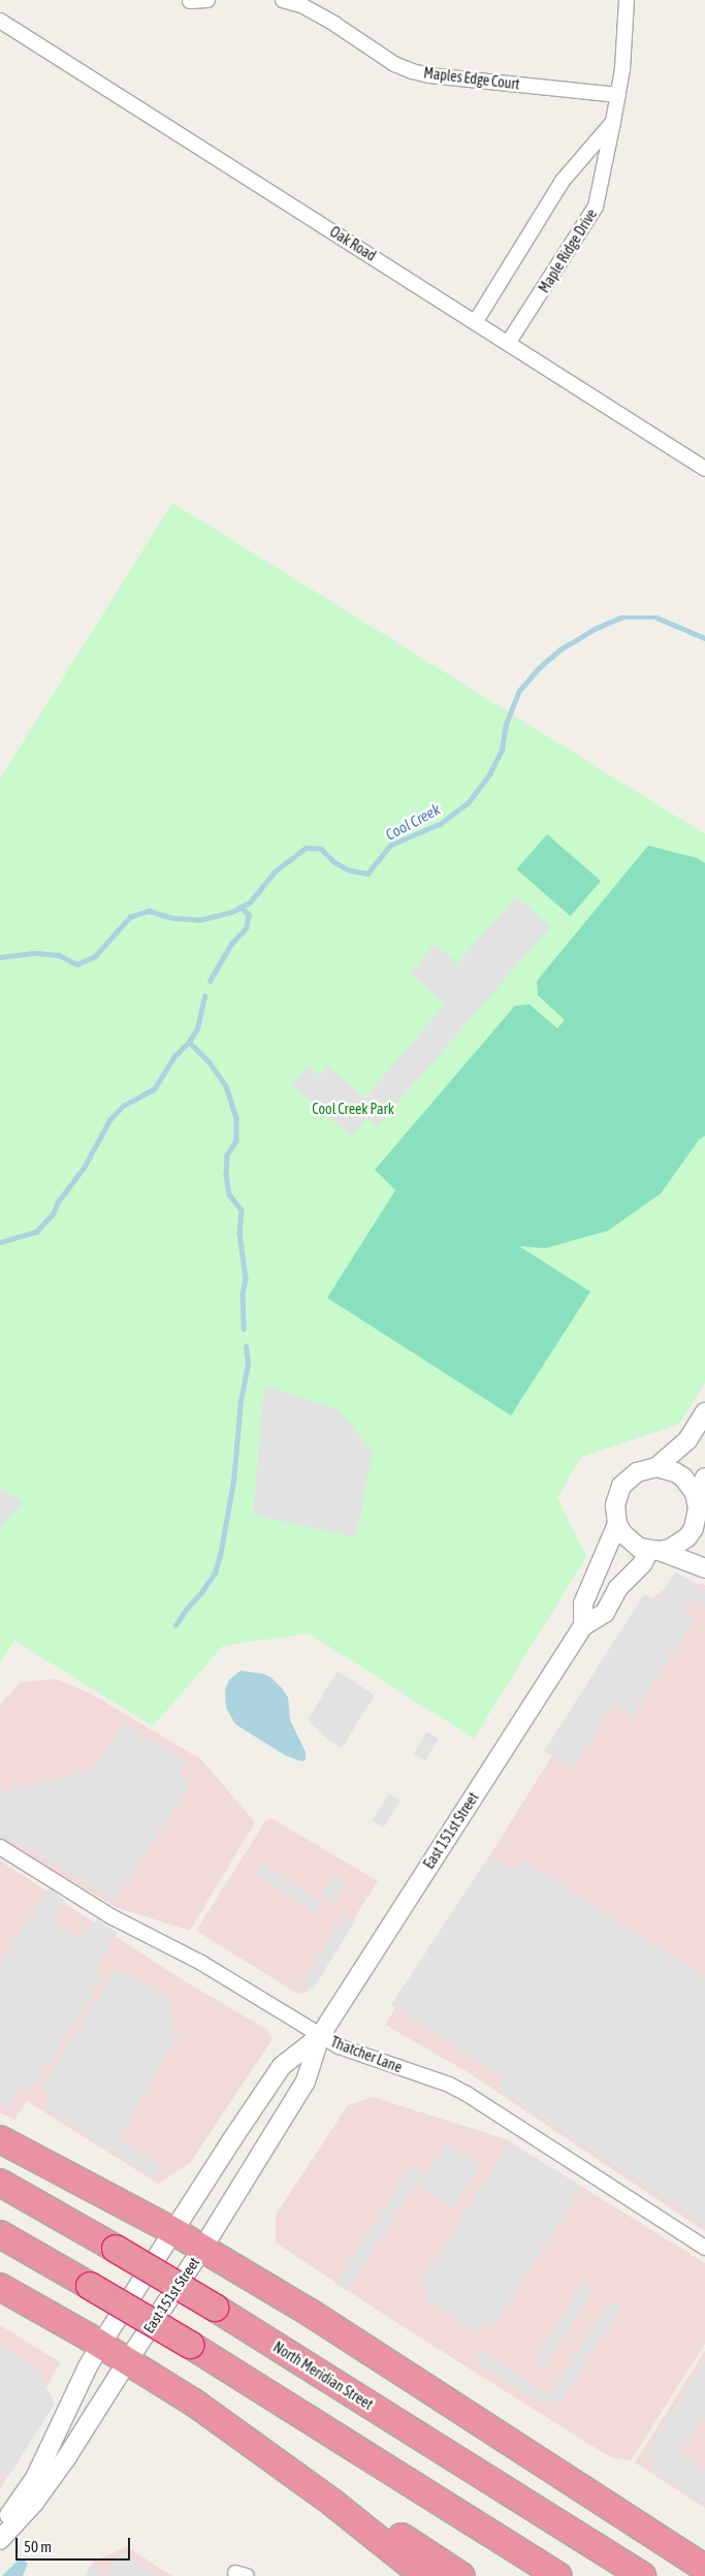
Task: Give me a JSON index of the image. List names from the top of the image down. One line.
{"streets":{"highway":["North Meridian Street"],"street":["Maples Edge Court","Oak Road","Maple Ridge Drive","East 151st Street","Thatcher Lane"]},"crossings":[["Maples Edge Court","Maple Ridge Drive"],["Oak Road","Maple Ridge Drive"],["East 151st Street","Thatcher Lane"]],"water":["Cool Creek"],"parks":["Cool Creek Park"],"scale_bar":"50 m"}
